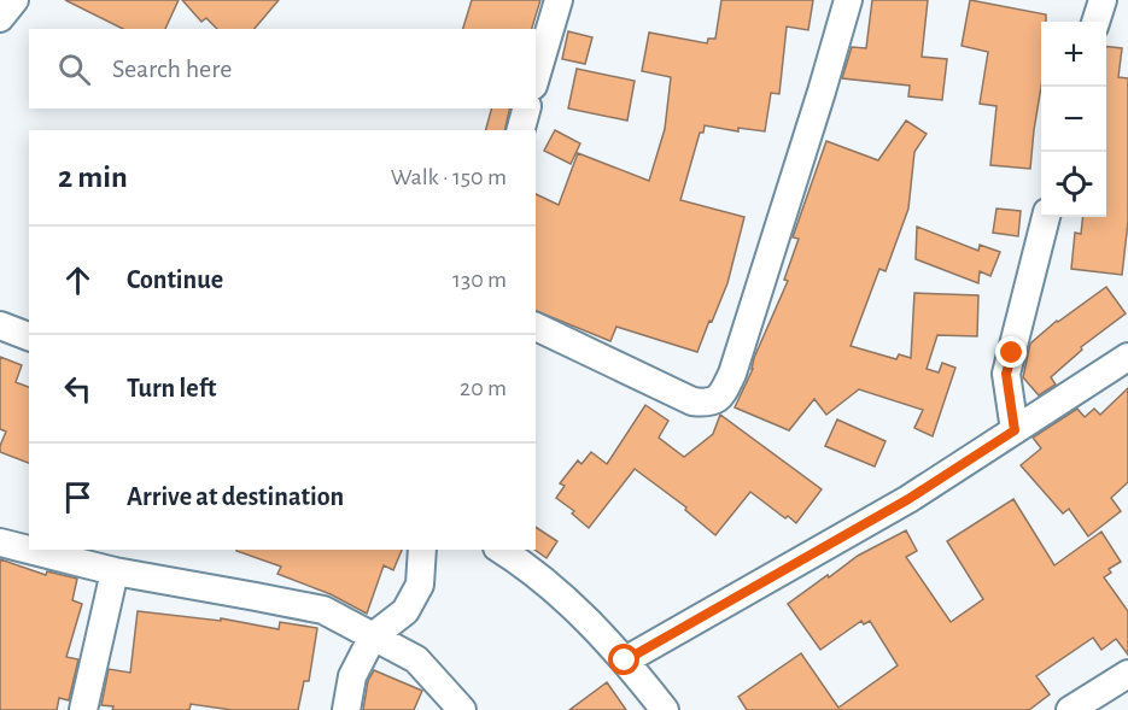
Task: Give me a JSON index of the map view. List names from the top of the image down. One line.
{"page":{"map_buttons":["+","−"],"search":"Search here","heading":["2 min","Walk · 150 m"],"list":[["Continue","130 m"],["Turn left","20 m"],"Arrive at destination"]}}
